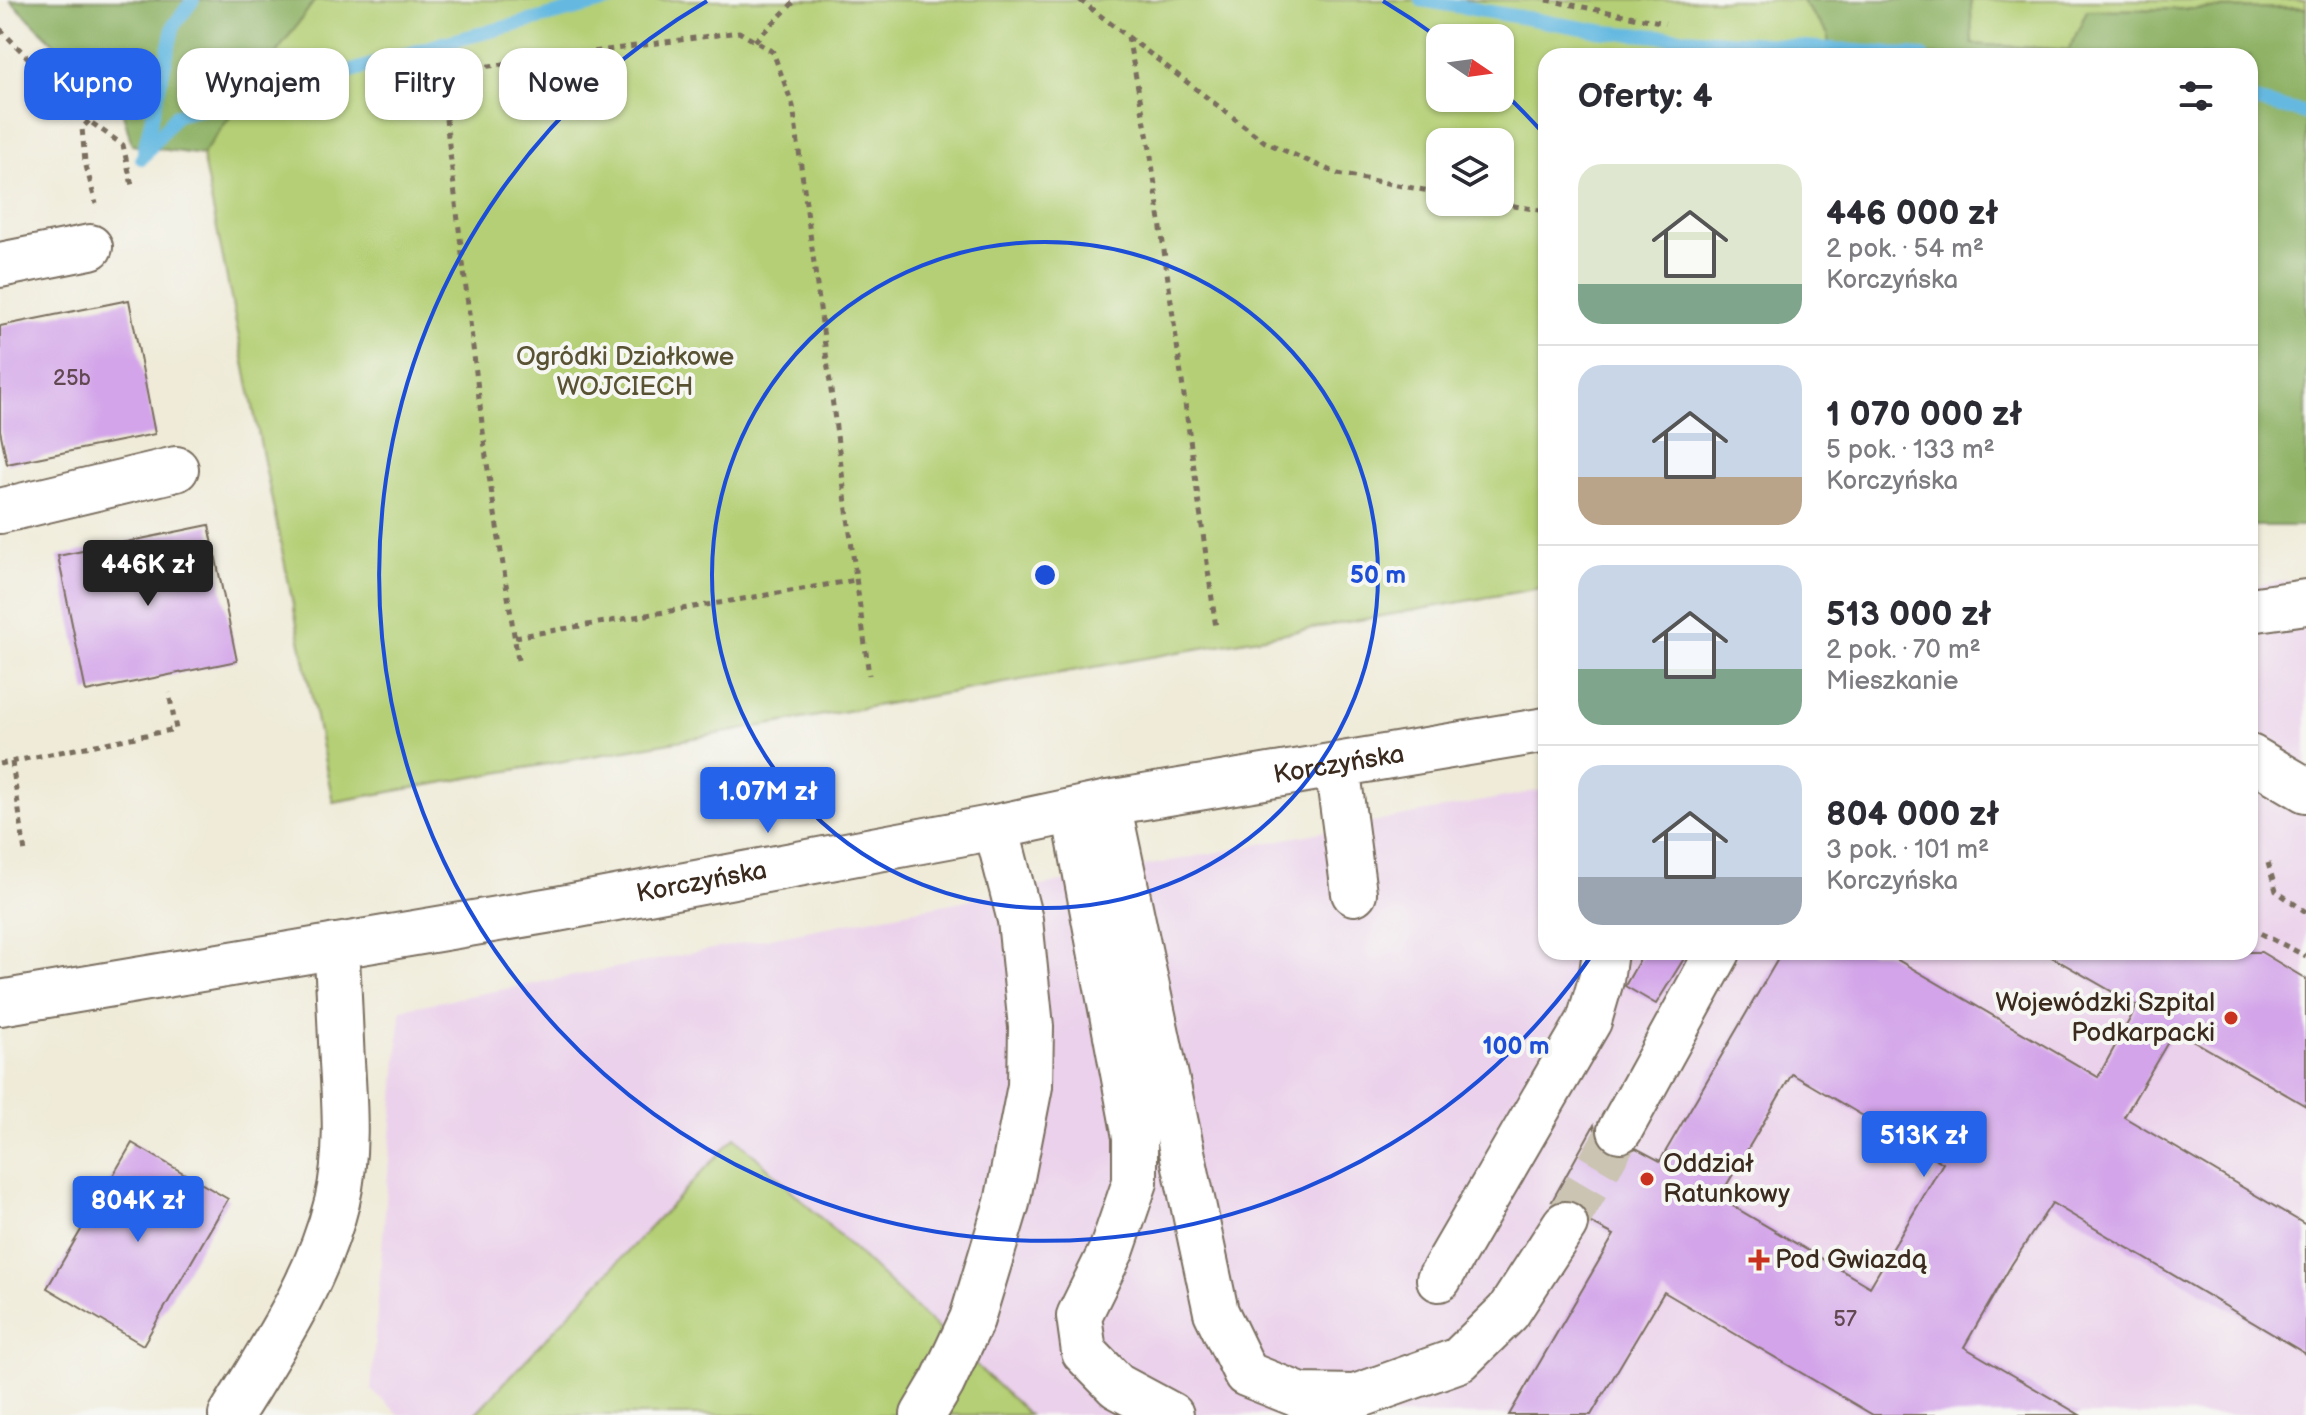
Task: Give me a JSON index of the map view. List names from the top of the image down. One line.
{"streets":{"street":["Korczyńska"]},"parks":["Ogródki Działkowe WOJCIECH"],"places":{"other":["Wojewódzki Szpital Podkarpacki","Oddział Ratunkowy"],"health":["Pod Gwiazdą"]},"house_numbers":["25b","57"],"north":"right","page":{"chip":["Kupno","Wynajem","Filtry","Nowe"],"heading":"Oferty: 4","list":[{"name":"446 000 zł","note":"2 pok. · 54 m² · Korczyńska"},{"name":"1 070 000 zł","note":"5 pok. · 133 m² · Korczyńska"},{"name":"513 000 zł","note":"2 pok. · 70 m² · Mieszkanie"},{"name":"804 000 zł","note":"3 pok. · 101 m² · Korczyńska"}],"price":["446K zł","1.07M zł","513K zł","804K zł"]},"rings":["50 m","100 m"]}
